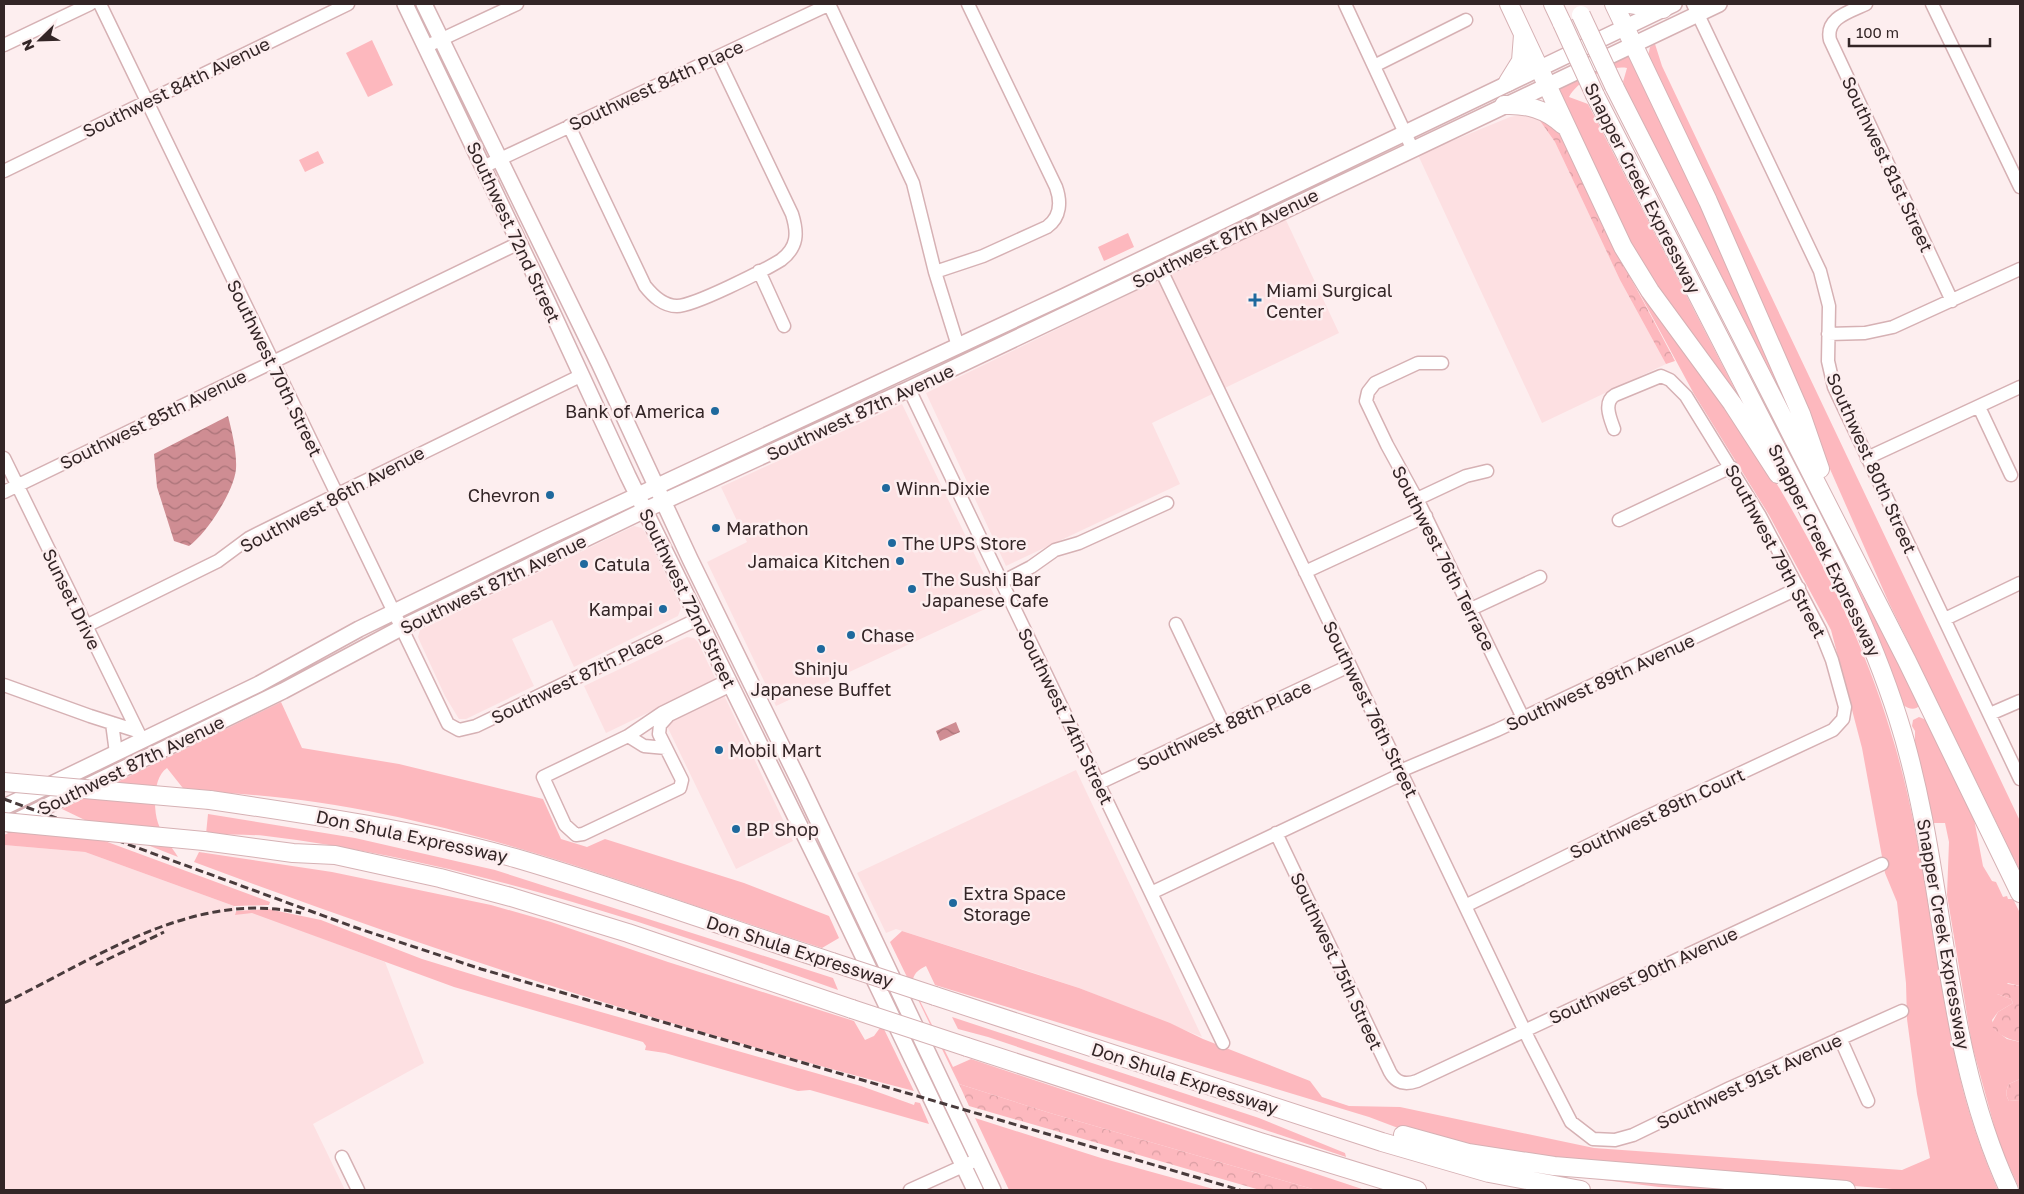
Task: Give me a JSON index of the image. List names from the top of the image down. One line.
{"streets":{"highway":["Snapper Creek Expressway","Don Shula Expressway"],"main road":["Southwest 72nd Street","Southwest 87th Avenue"],"street":["Southwest 84th Place","Southwest 84th Avenue","Southwest 81st Street","Southwest 70th Street","Southwest 85th Avenue","Southwest 80th Street","Southwest 86th Avenue","Southwest 79th Street","Southwest 76th Terrace","Sunset Drive","Southwest 87th Place","Southwest 89th Avenue","Southwest 76th Street","Southwest 74th Street","Southwest 88th Place","Southwest 89th Court","Southwest 75th Street","Southwest 90th Avenue","Southwest 91st Avenue"]},"crossings":[["Southwest 84th Place","Southwest 72nd Street"],["Southwest 84th Avenue","Southwest 70th Street"],["Southwest 72nd Street","Southwest 87th Avenue"],["Southwest 72nd Street","Southwest 85th Avenue"],["Southwest 72nd Street","Southwest 86th Avenue"],["Southwest 72nd Street","Southwest 87th Place"],["Southwest 87th Avenue","Southwest 70th Street"],["Southwest 87th Avenue","Southwest 80th Street"],["Southwest 87th Avenue","Sunset Drive"],["Southwest 87th Avenue","Southwest 76th Street"],["Southwest 87th Avenue","Southwest 74th Street"],["Southwest 70th Street","Southwest 85th Avenue"],["Southwest 70th Street","Southwest 86th Avenue"],["Southwest 70th Street","Southwest 87th Place"],["Southwest 85th Avenue","Sunset Drive"],["Southwest 86th Avenue","Sunset Drive"],["Southwest 79th Street","Southwest 89th Avenue"],["Southwest 79th Street","Southwest 89th Court"],["Southwest 76th Terrace","Southwest 89th Avenue"],["Southwest 89th Avenue","Southwest 76th Street"],["Southwest 89th Avenue","Southwest 74th Street"],["Southwest 89th Avenue","Southwest 75th Street"],["Southwest 76th Street","Southwest 88th Place"],["Southwest 76th Street","Southwest 89th Court"],["Southwest 76th Street","Southwest 90th Avenue"],["Southwest 76th Street","Southwest 91st Avenue"],["Southwest 74th Street","Southwest 88th Place"],["Southwest 75th Street","Southwest 90th Avenue"]],"places":{"health":["Miami Surgical Center"],"other":["Bank of America","Winn-Dixie","Chevron","Marathon","The UPS Store","Jamaica Kitchen","Catula","The Sushi Bar Japanese Cafe","Kampai","Chase","Shinju Japanese Buffet","Mobil Mart","BP Shop","Extra Space Storage"]},"scale_bar":"100 m","north":"bottom left"}
